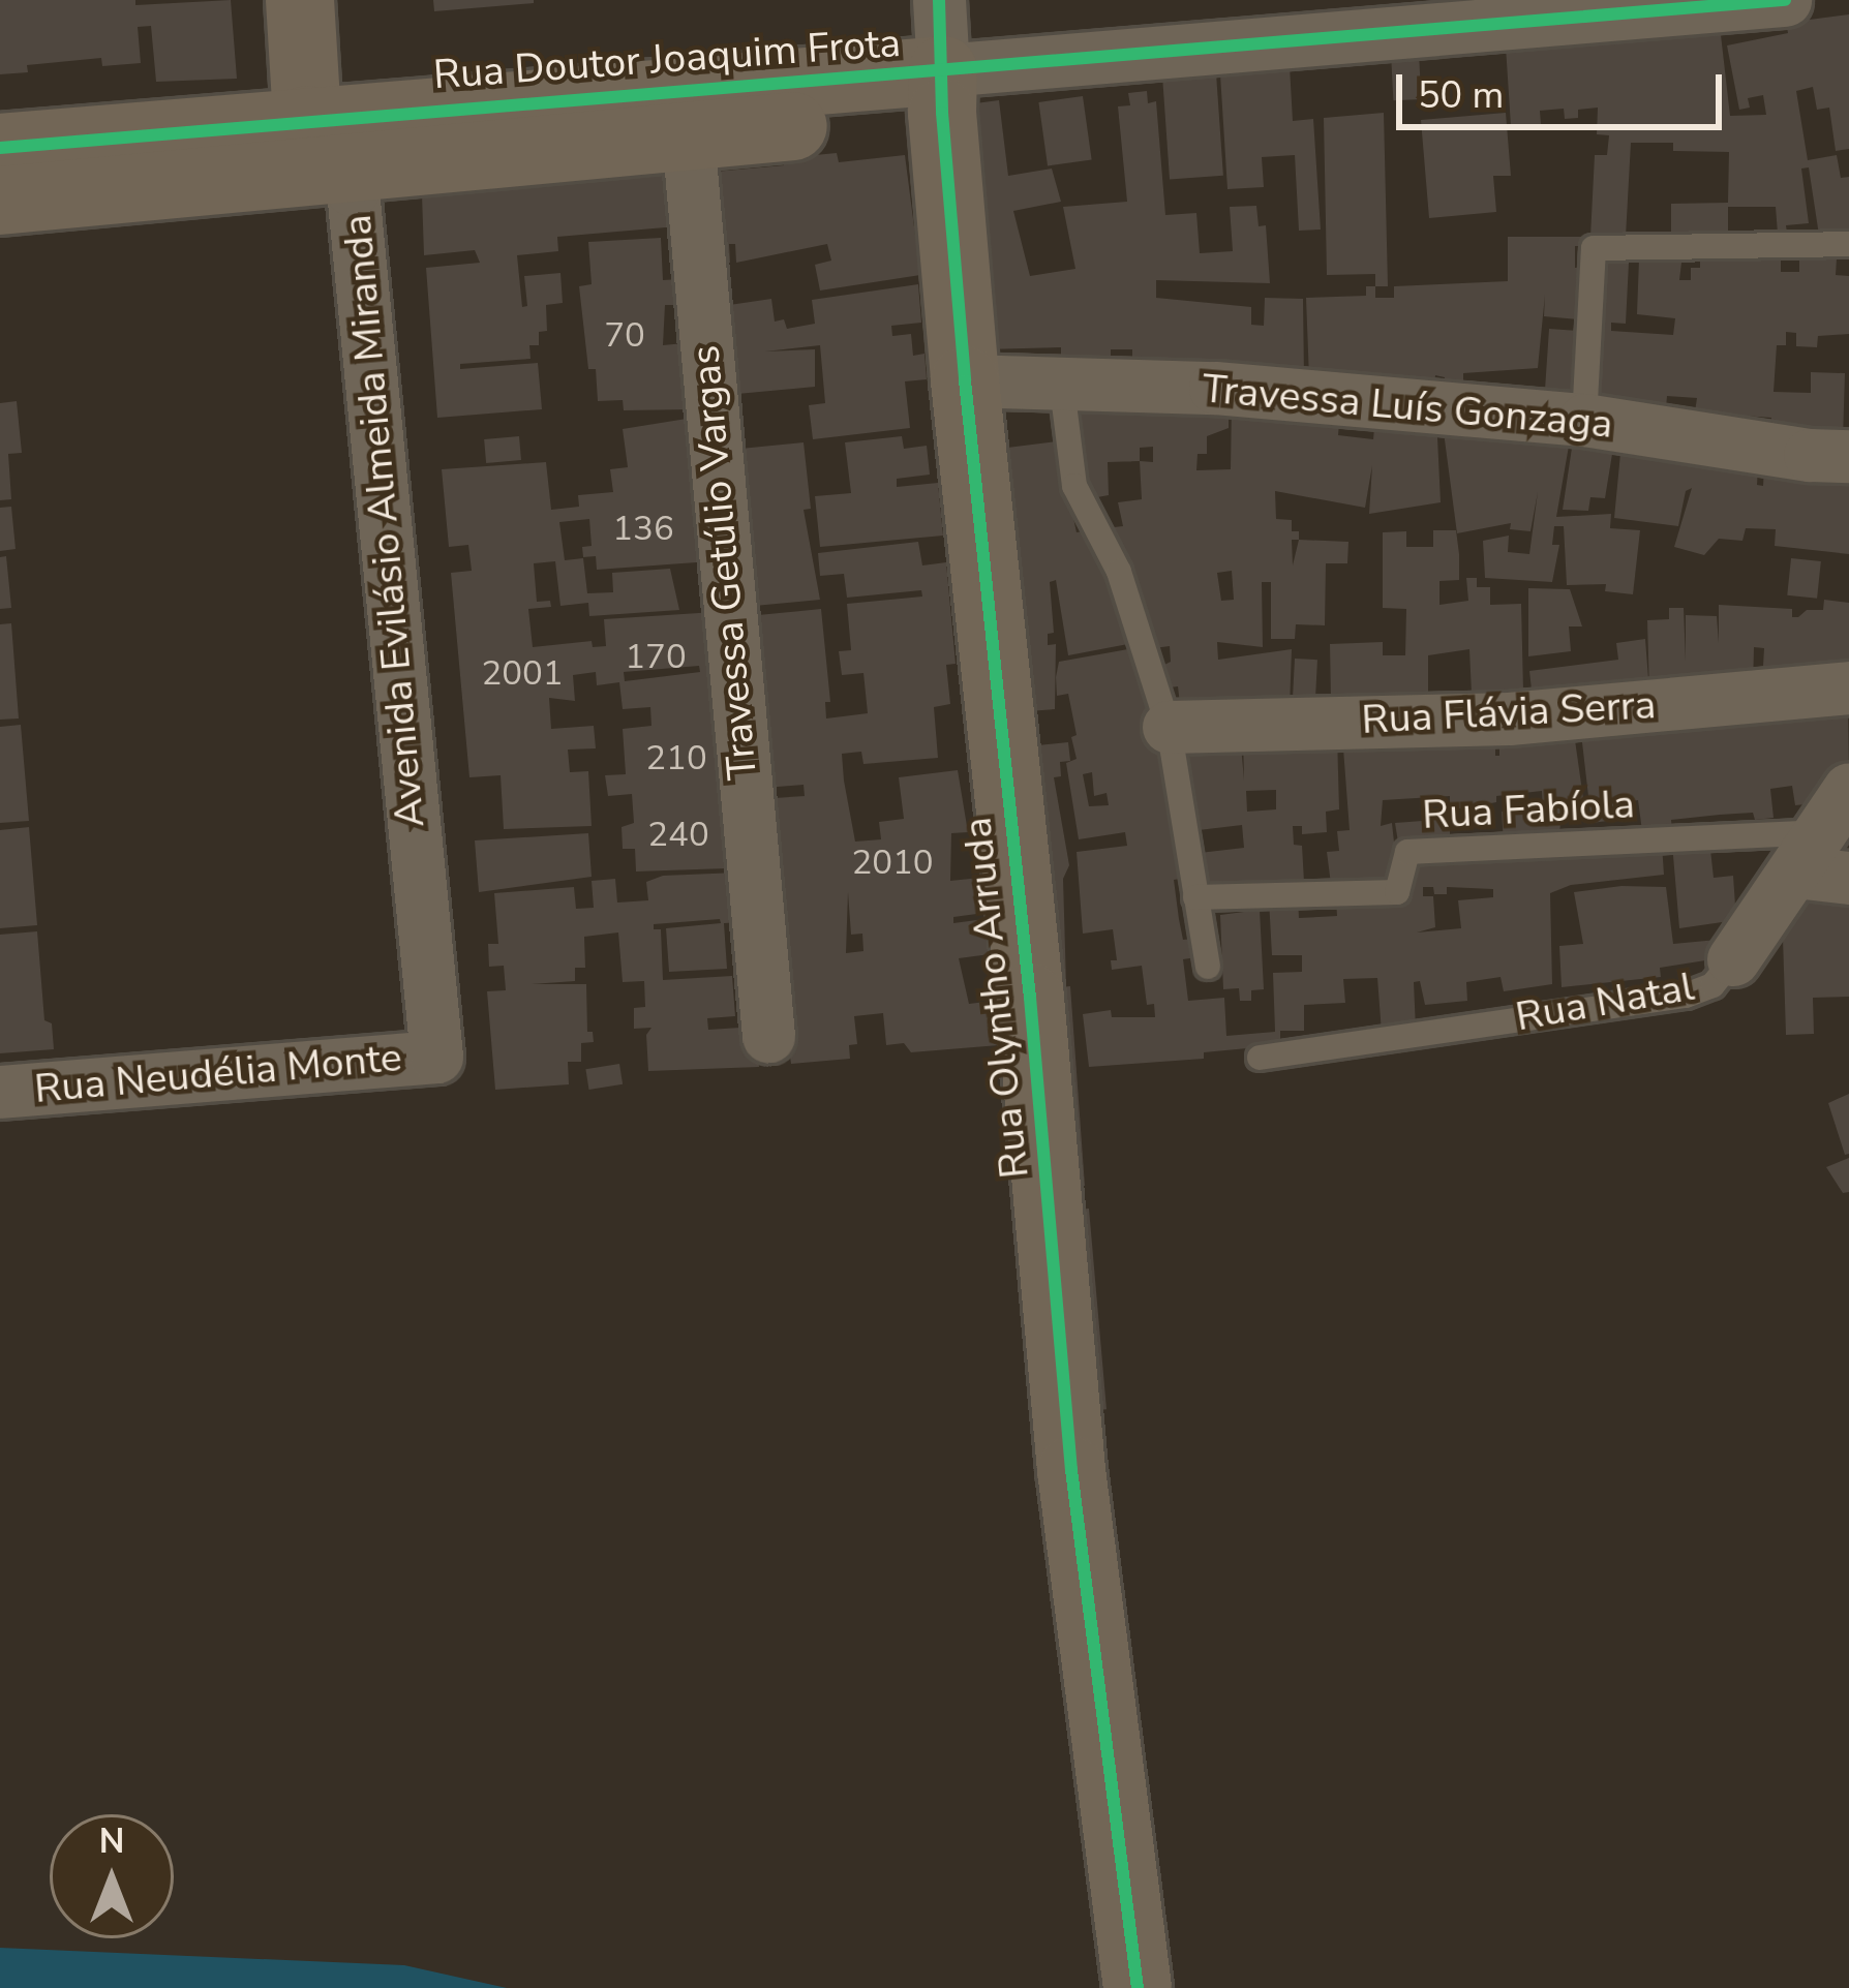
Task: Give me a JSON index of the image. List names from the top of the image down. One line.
{"streets":{"street":["Rua Doutor Joaquim Frota","Travessa Luís Gonzaga","Avenida Evilásio Almeida Miranda","Travessa Getúlio Vargas","Rua Flávia Serra","Rua Olyntho Arruda","Rua Natal","Rua Neudélia Monte"],"lane":["Rua Fabíola"]},"crossings":[["Rua Doutor Joaquim Frota","Avenida Evilásio Almeida Miranda"],["Rua Doutor Joaquim Frota","Travessa Getúlio Vargas"],["Rua Doutor Joaquim Frota","Rua Olyntho Arruda"],["Travessa Luís Gonzaga","Rua Olyntho Arruda"],["Avenida Evilásio Almeida Miranda","Rua Neudélia Monte"],["Rua Fabíola","Rua Natal"]],"house_numbers":["70","136","170","2001","210","240","2010"],"scale_bar":"50 m","north":"top"}
